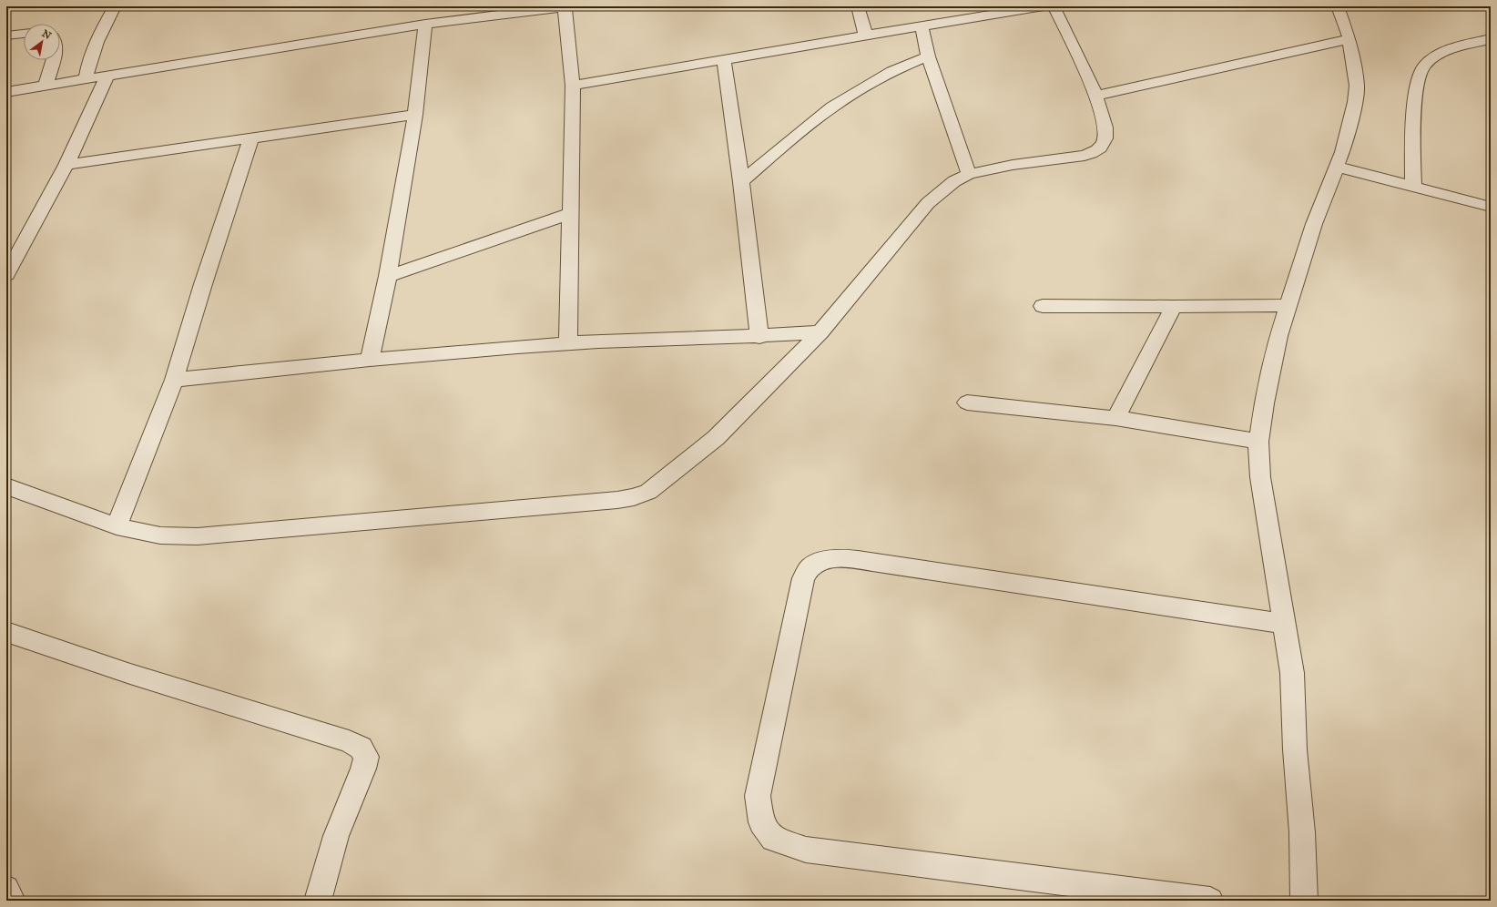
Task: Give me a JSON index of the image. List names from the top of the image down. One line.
{"north":"top right"}
